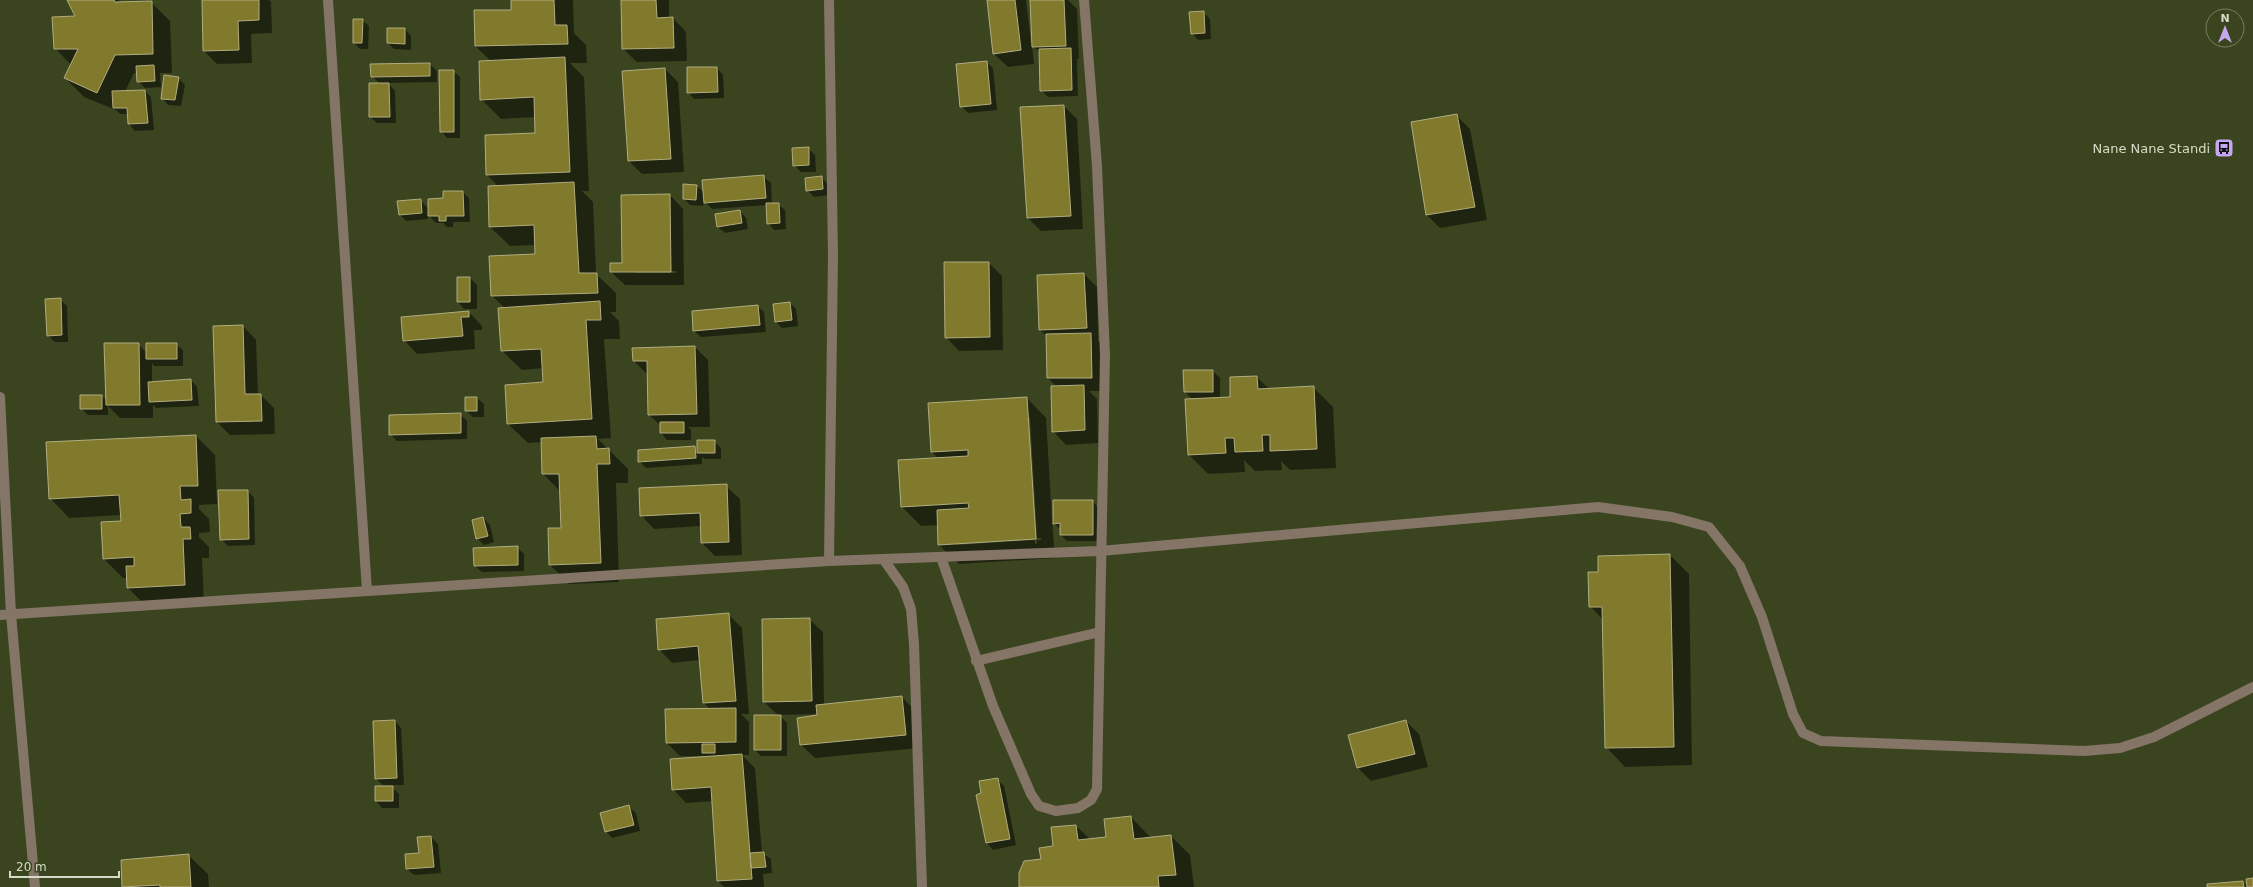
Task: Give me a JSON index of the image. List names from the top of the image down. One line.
{"places":{"bus stop":["Nane Nane Standi"]},"scale_bar":"20 m","north":"top"}
